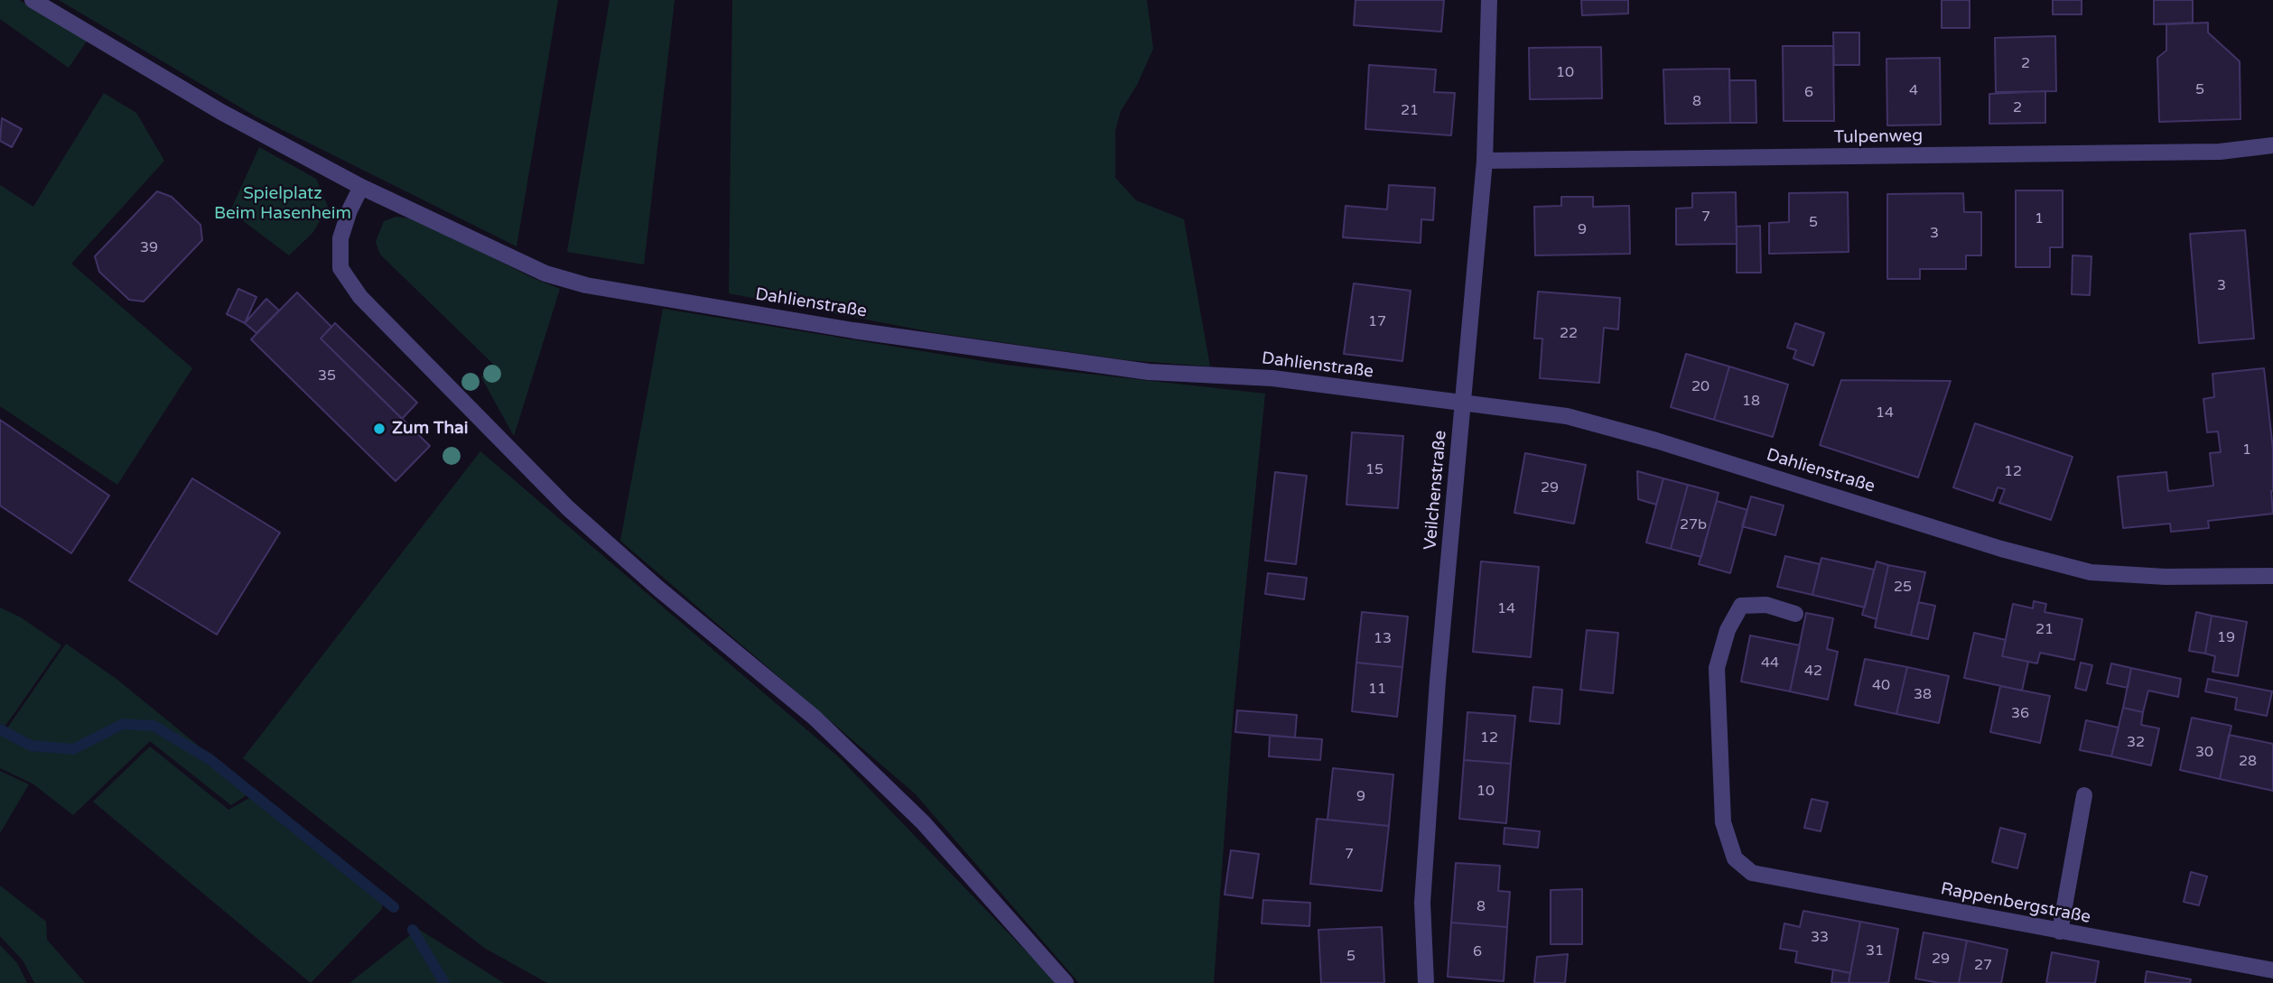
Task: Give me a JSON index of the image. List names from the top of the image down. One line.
{"streets":{"street":["Tulpenweg","Dahlienstraße","Veilchenstraße","Rappenbergstraße"]},"crossings":[["Tulpenweg","Veilchenstraße"],["Dahlienstraße","Veilchenstraße"]],"parks":["Spielplatz Beim Hasenheim"],"places":["Zum Thai"],"house_numbers":["2","10","5","4","6","8","2","21","7","1","5","9","3","39","3","17","22","35","20","18","14","1","15","12","29","27b","25","14","21","19","13","44","42","40","11","38","36","12","32","30","28","10","9","7","8","33","31","6","5","29","27"]}
